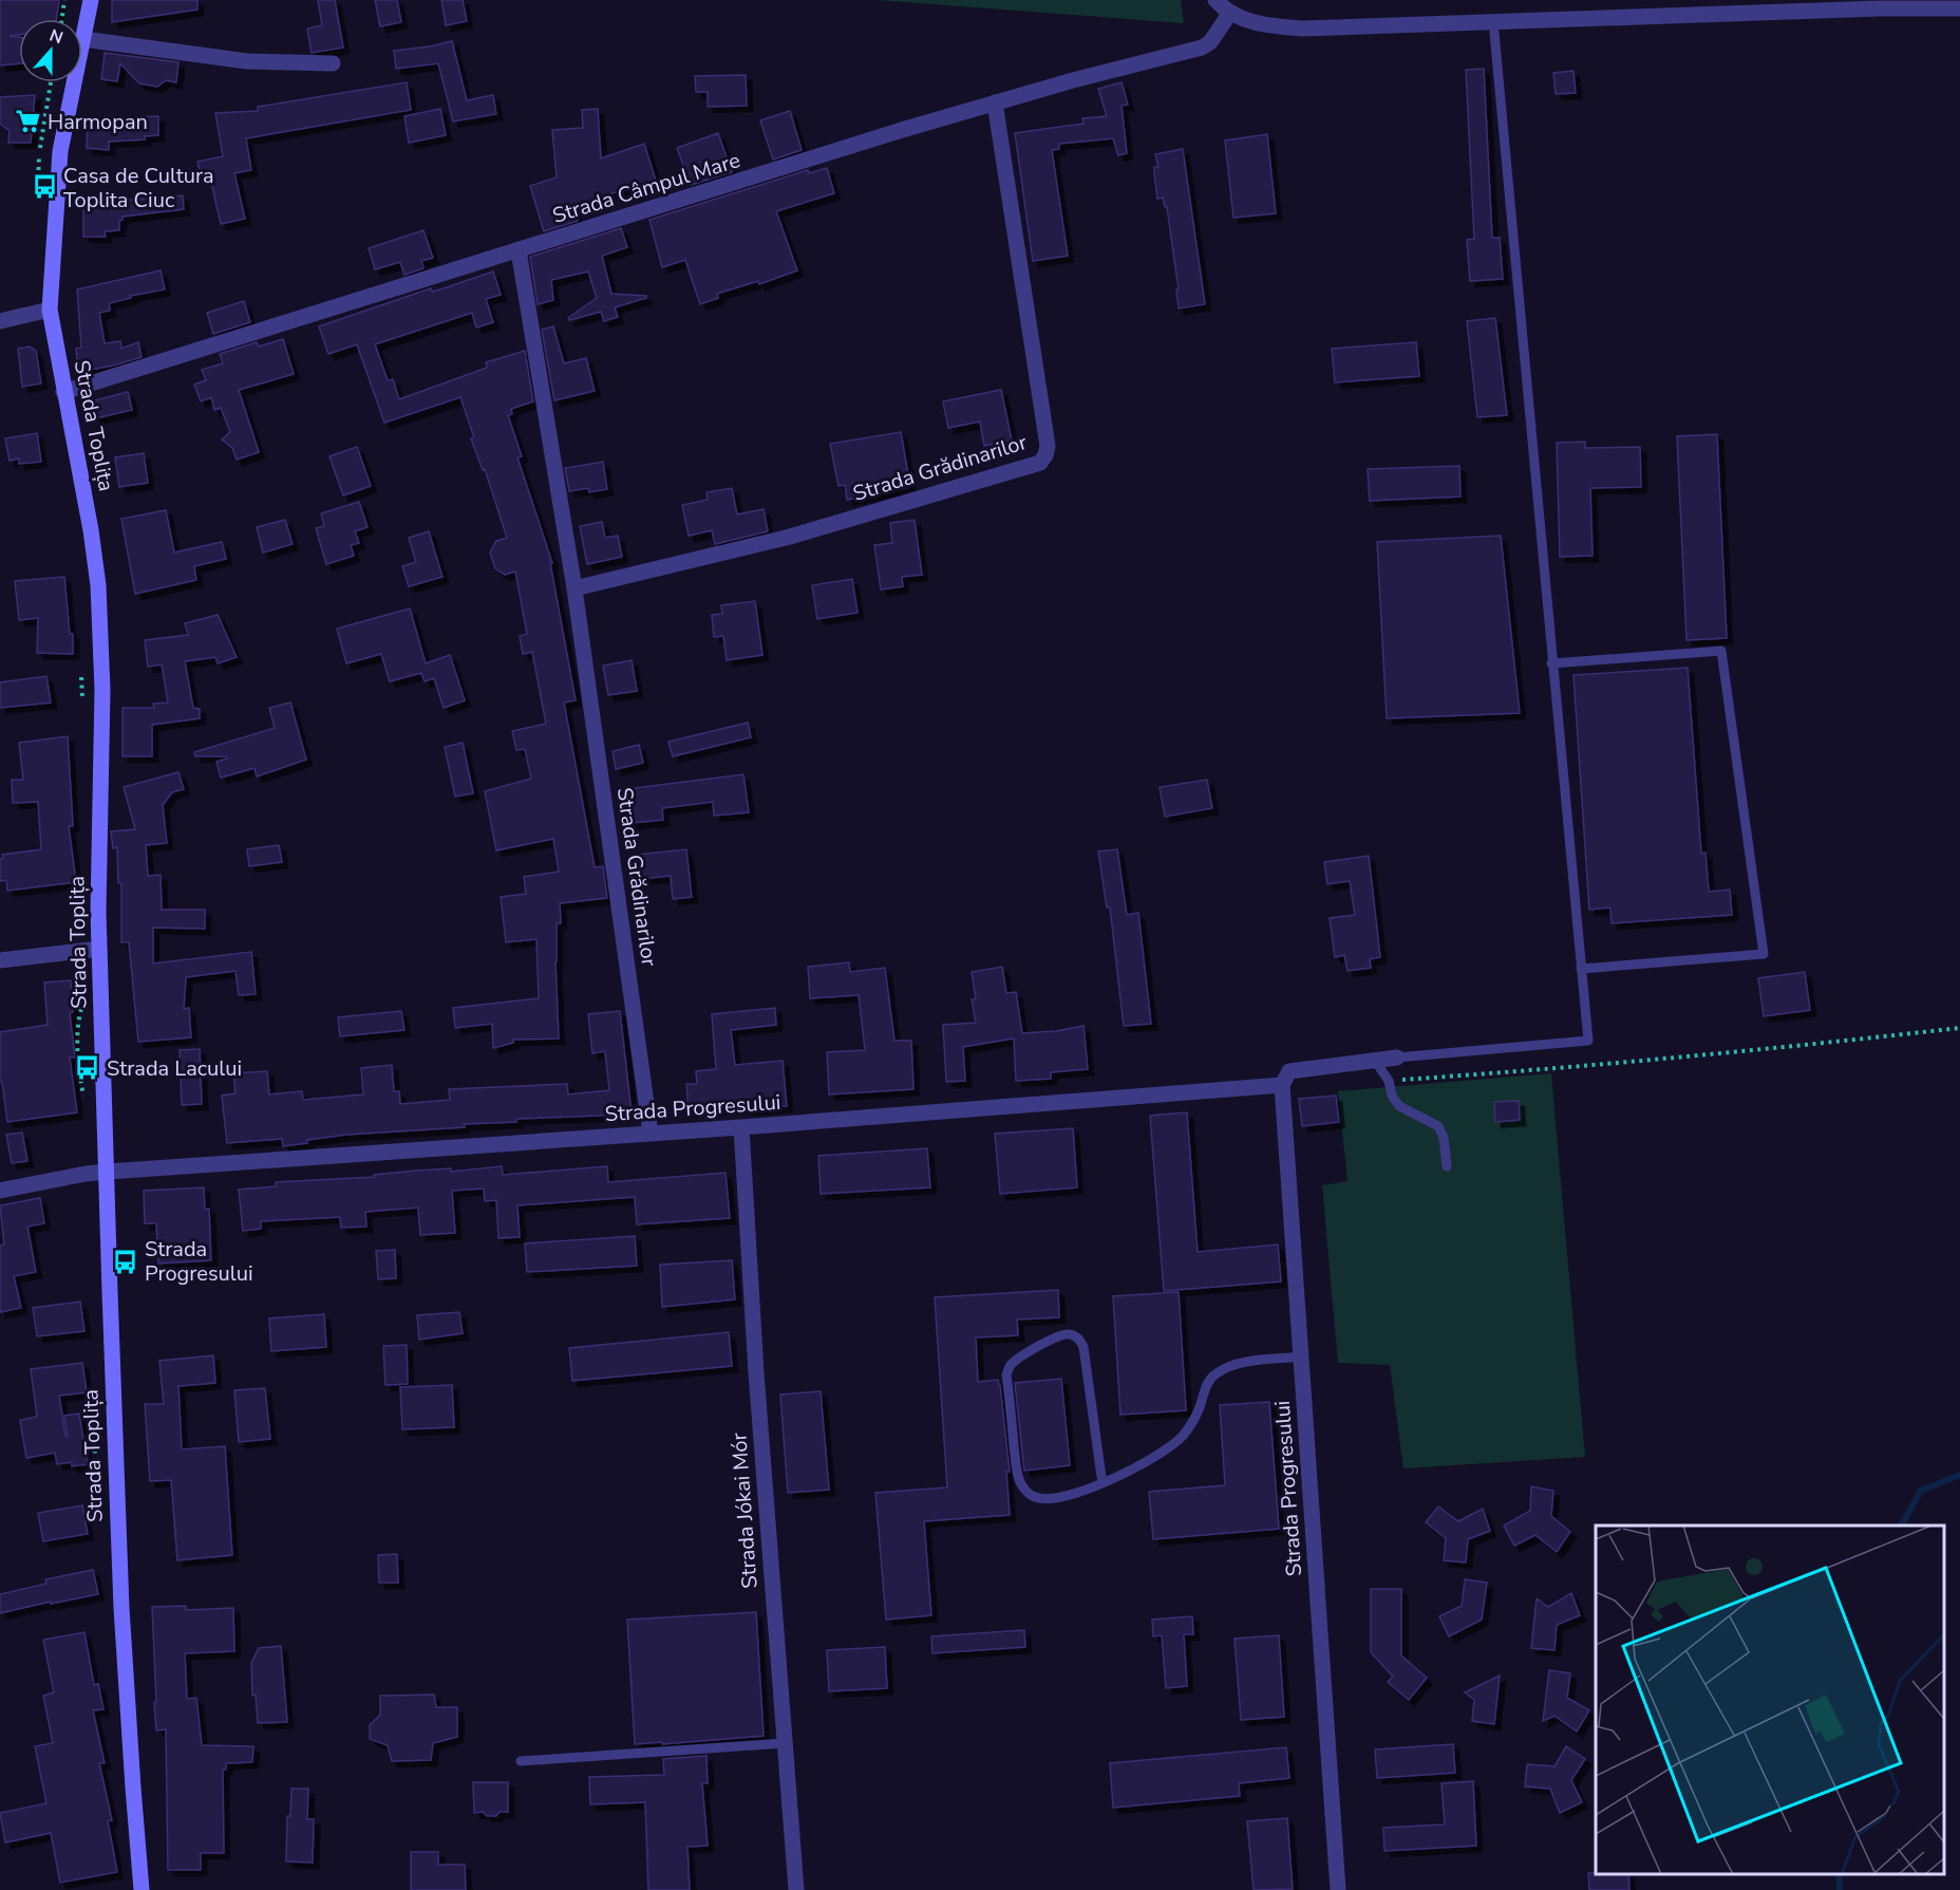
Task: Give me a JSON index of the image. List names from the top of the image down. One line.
{"streets":{"main road":["Strada Toplița"],"street":["Strada Câmpul Mare","Strada Grădinarilor","Strada Progresului","Strada Jókai Mór"]},"crossings":[["Strada Câmpul Mare","Strada Toplița"],["Strada Câmpul Mare","Strada Grădinarilor"],["Strada Toplița","Strada Progresului"],["Strada Grădinarilor","Strada Progresului"],["Strada Progresului","Strada Jókai Mór"]],"places":{"supermarket":["Harmopan"],"bus stop":["Casa de Cultura Toplita Ciuc","Strada Lacului","Strada Progresului"]},"north":"top"}
